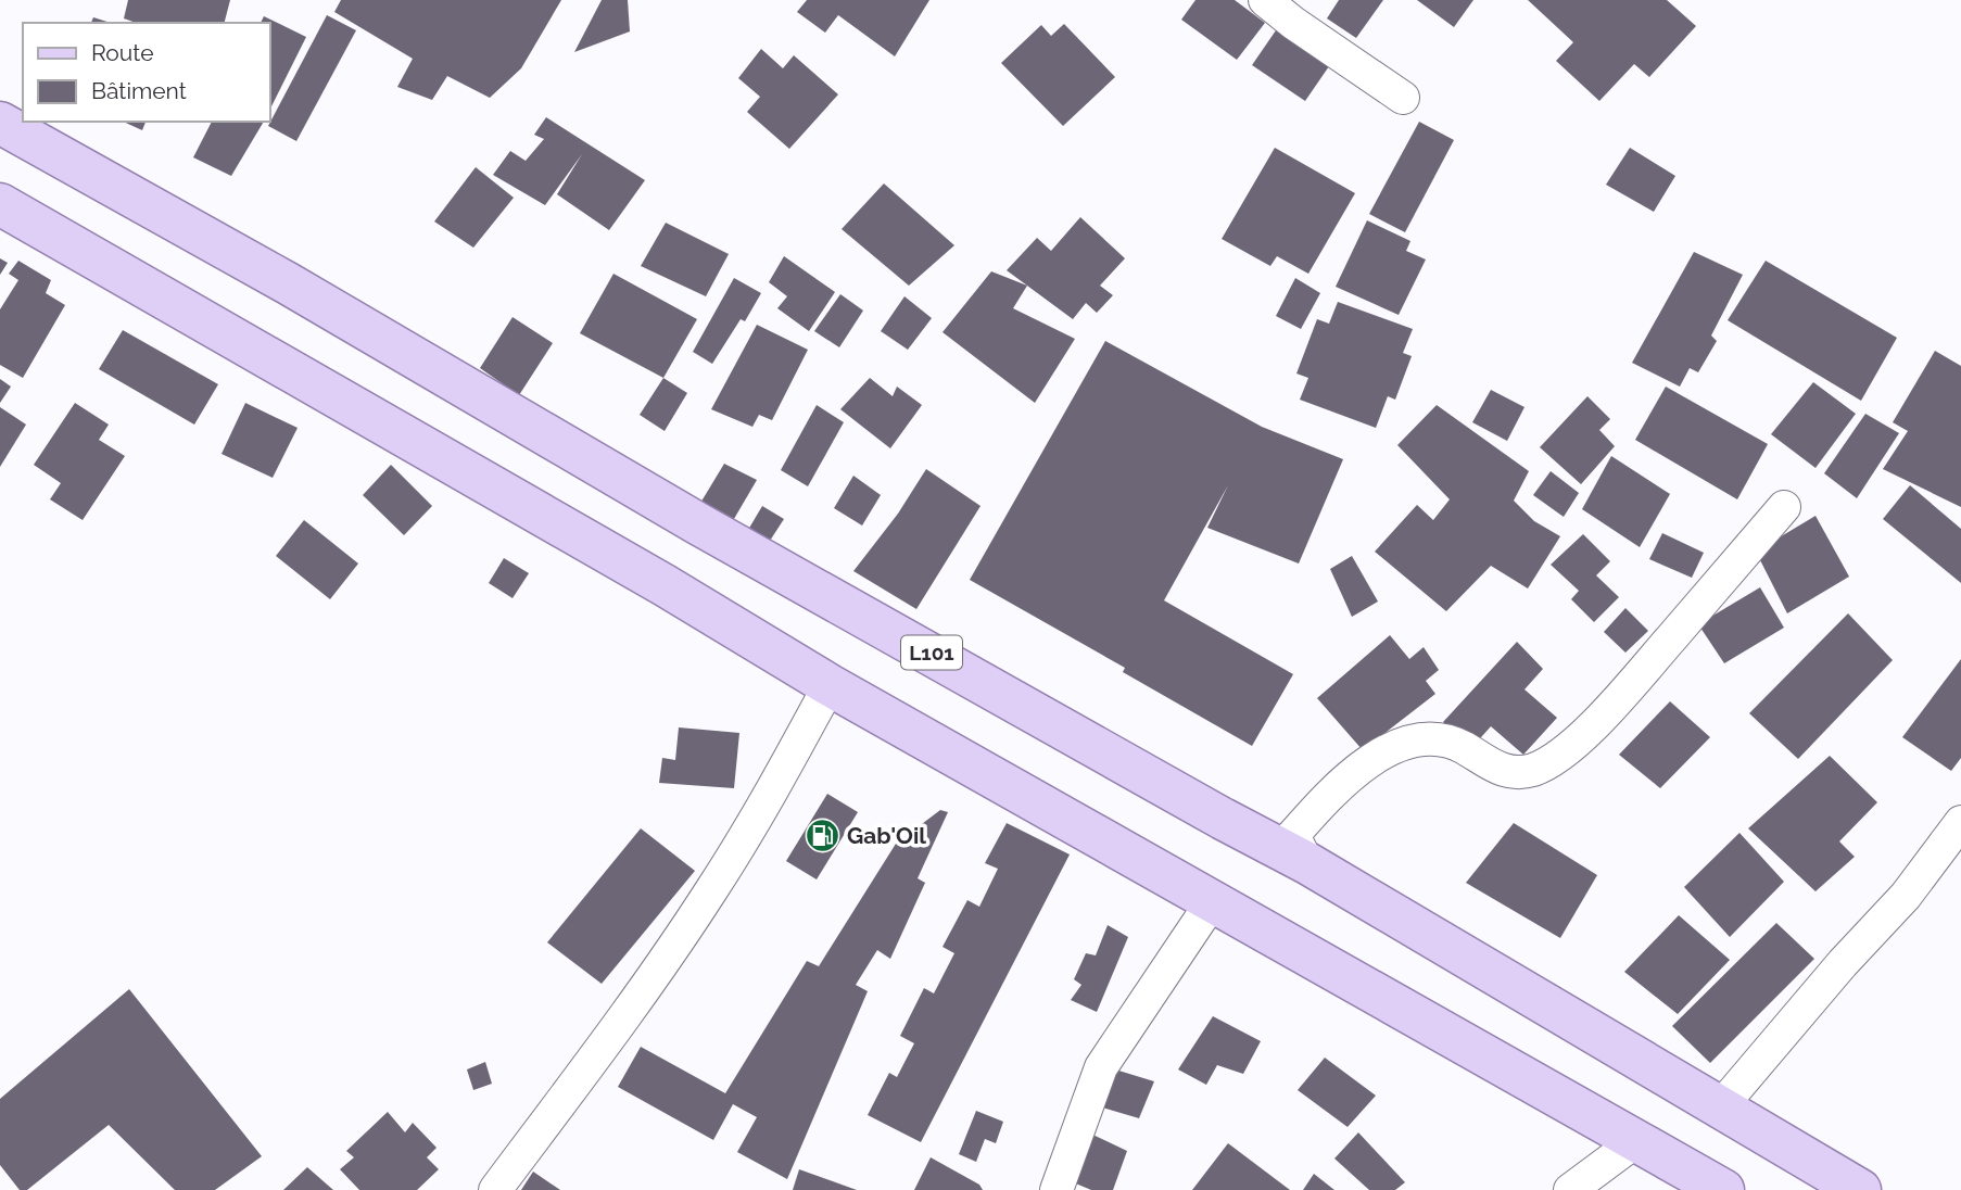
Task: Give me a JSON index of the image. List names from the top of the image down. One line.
{"streets":{"main road":["L101"]},"places":{"fuel station":["Gab'Oil"]},"legend":["Route","Bâtiment"]}
